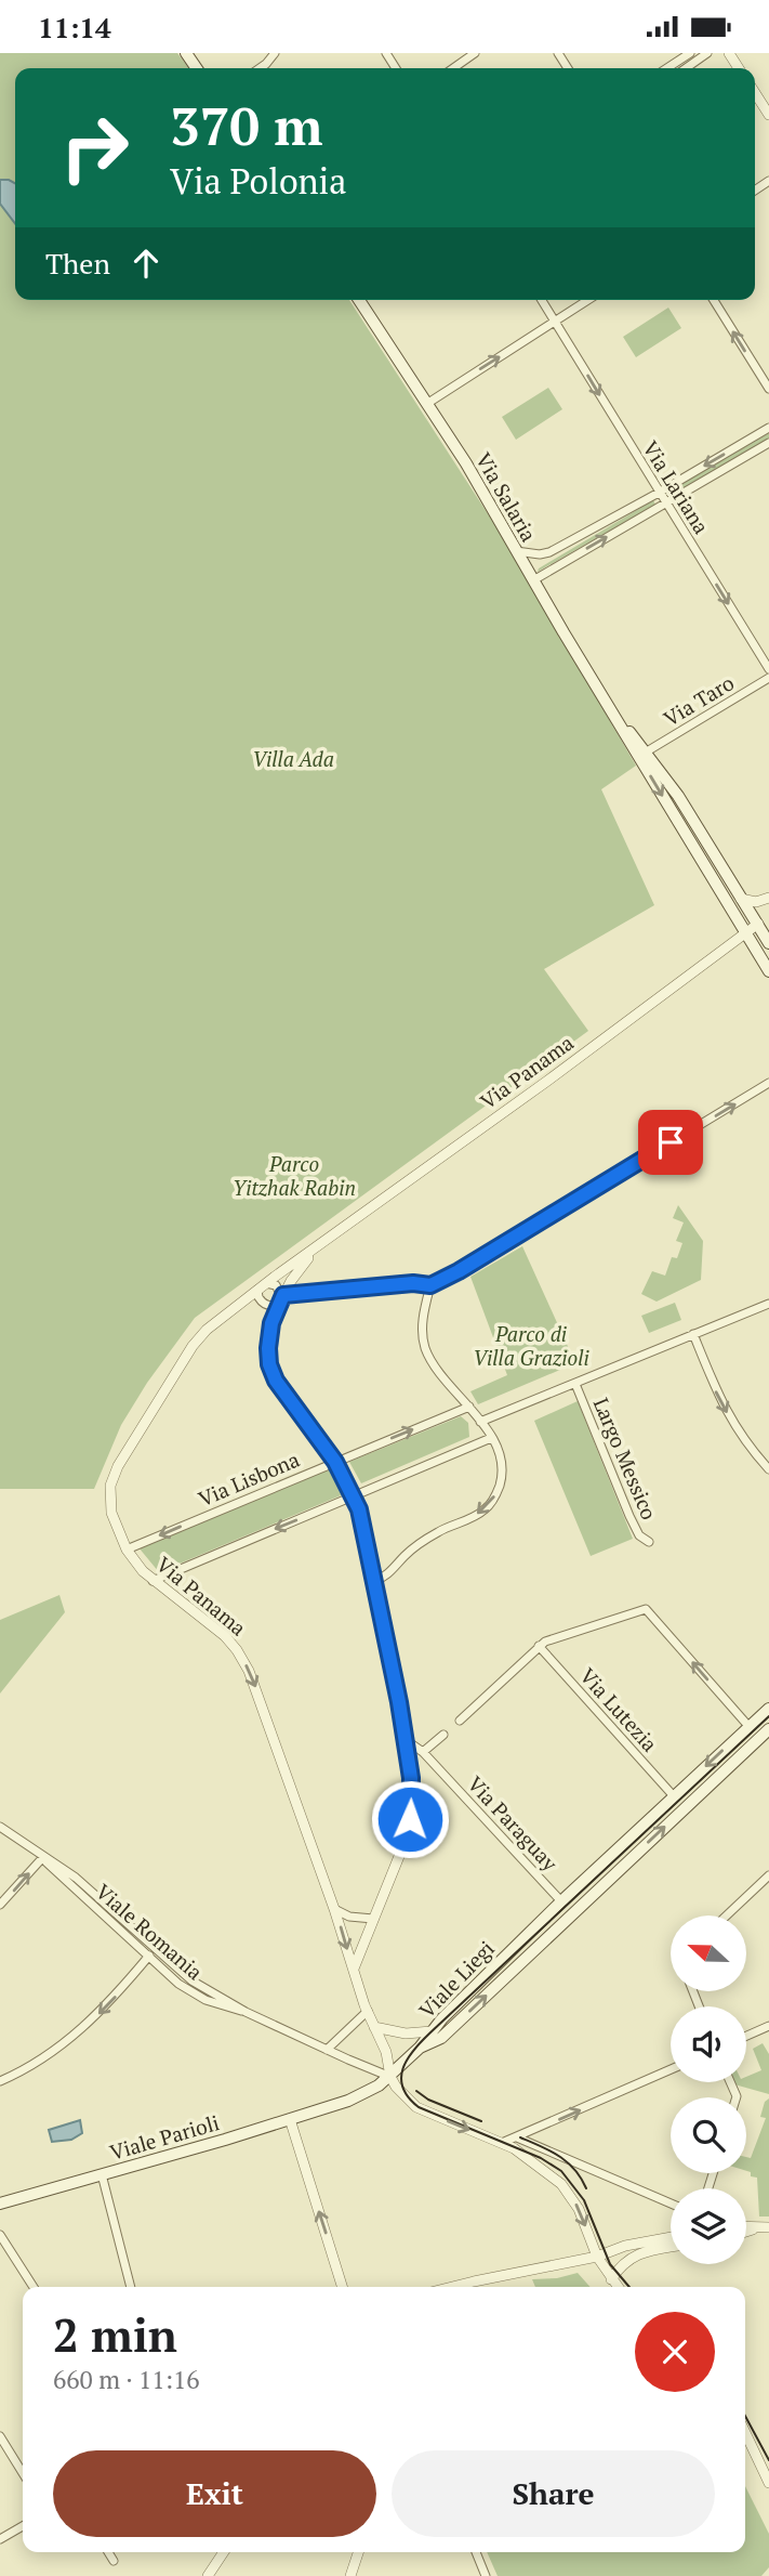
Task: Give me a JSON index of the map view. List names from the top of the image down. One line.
{"streets":{"main road":["Via Salaria","Viale Liegi","Viale Parioli"],"street":["Via Lariana","Via Taro","Via Panama","Largo Messico","Via Lisbona","Via Lutezia","Via Paraguay","Viale Romania"]},"crossings":[["Via Salaria","Via Taro"],["Via Salaria","Via Panama"],["Via Panama","Via Lisbona"],["Via Panama","Viale Romania"],["Via Panama","Viale Parioli"],["Via Lutezia","Viale Liegi"],["Via Paraguay","Viale Liegi"],["Viale Romania","Viale Parioli"],["Viale Liegi","Viale Parioli"]],"one_way":["Via Lariana"],"parks":["Villa Ada","Parco Yitzhak Rabin","Parco di Villa Grazioli"],"north":"left","page":{"status":"11:14","turn":["370 m","Via Polonia"],"then":"Then","heading":["2 min","660 m · 11:16"],"buttons":["Exit","Share"]}}
